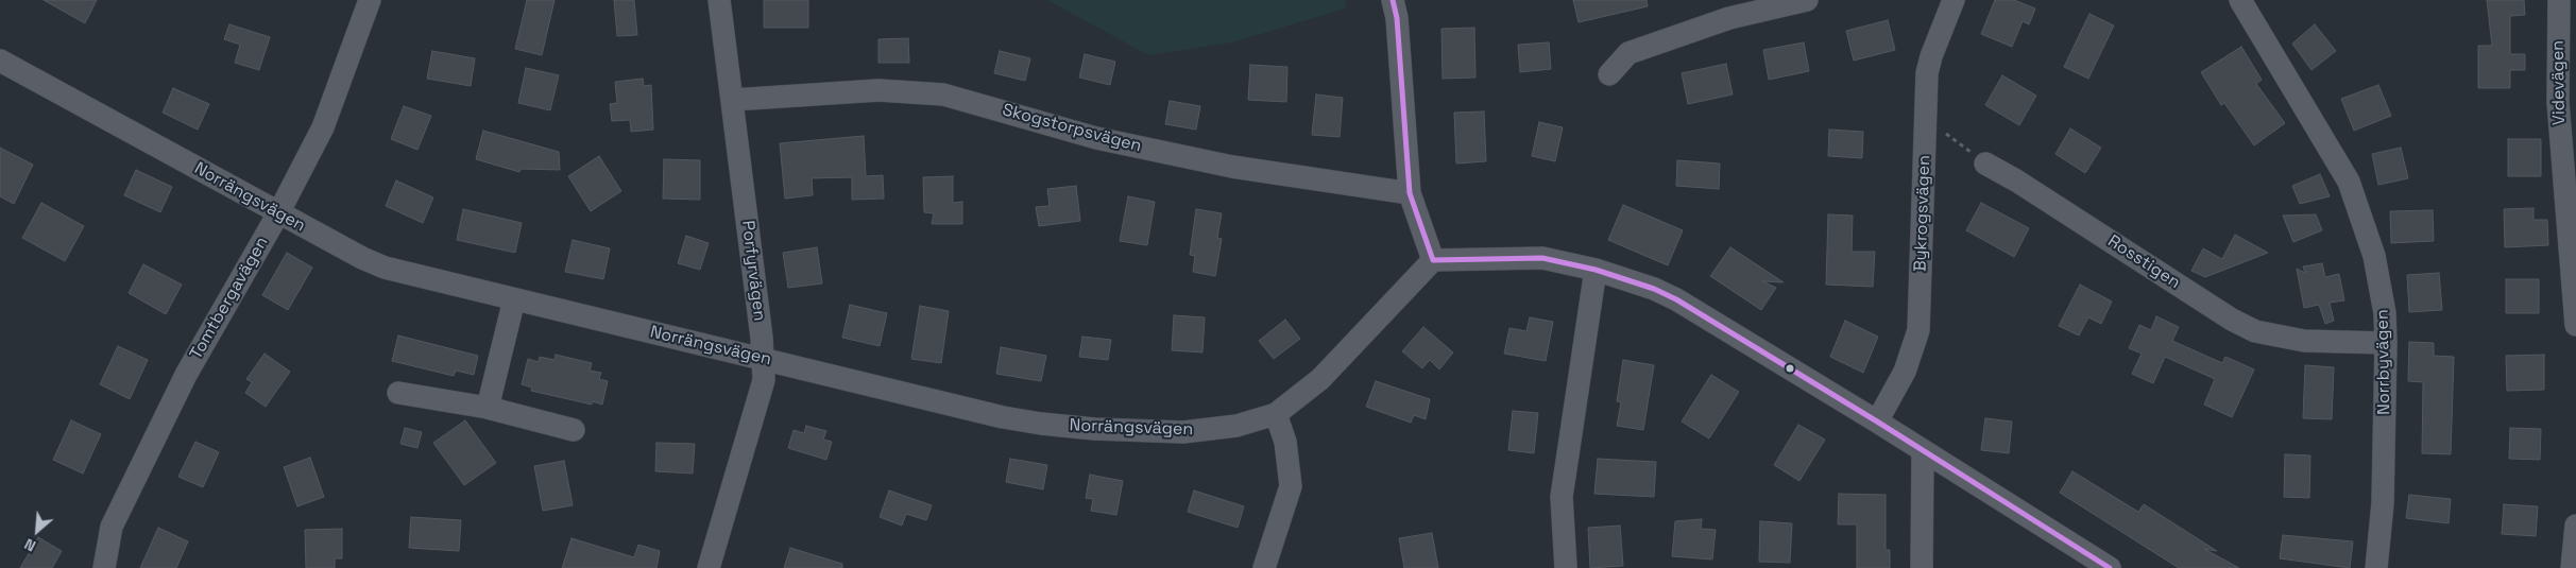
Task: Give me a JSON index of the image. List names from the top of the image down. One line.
{"streets":{"street":["Videvägen","Skogstorpsvägen","Norrängsvägen","Bykrogsvägen","Rosstigen","Porfyrvägen","Tomtbergavägen","Norrbyvägen"]},"crossings":[["Skogstorpsvägen","Porfyrvägen"],["Norrängsvägen","Porfyrvägen"],["Norrängsvägen","Tomtbergavägen"],["Rosstigen","Norrbyvägen"]],"north":"bottom left"}
